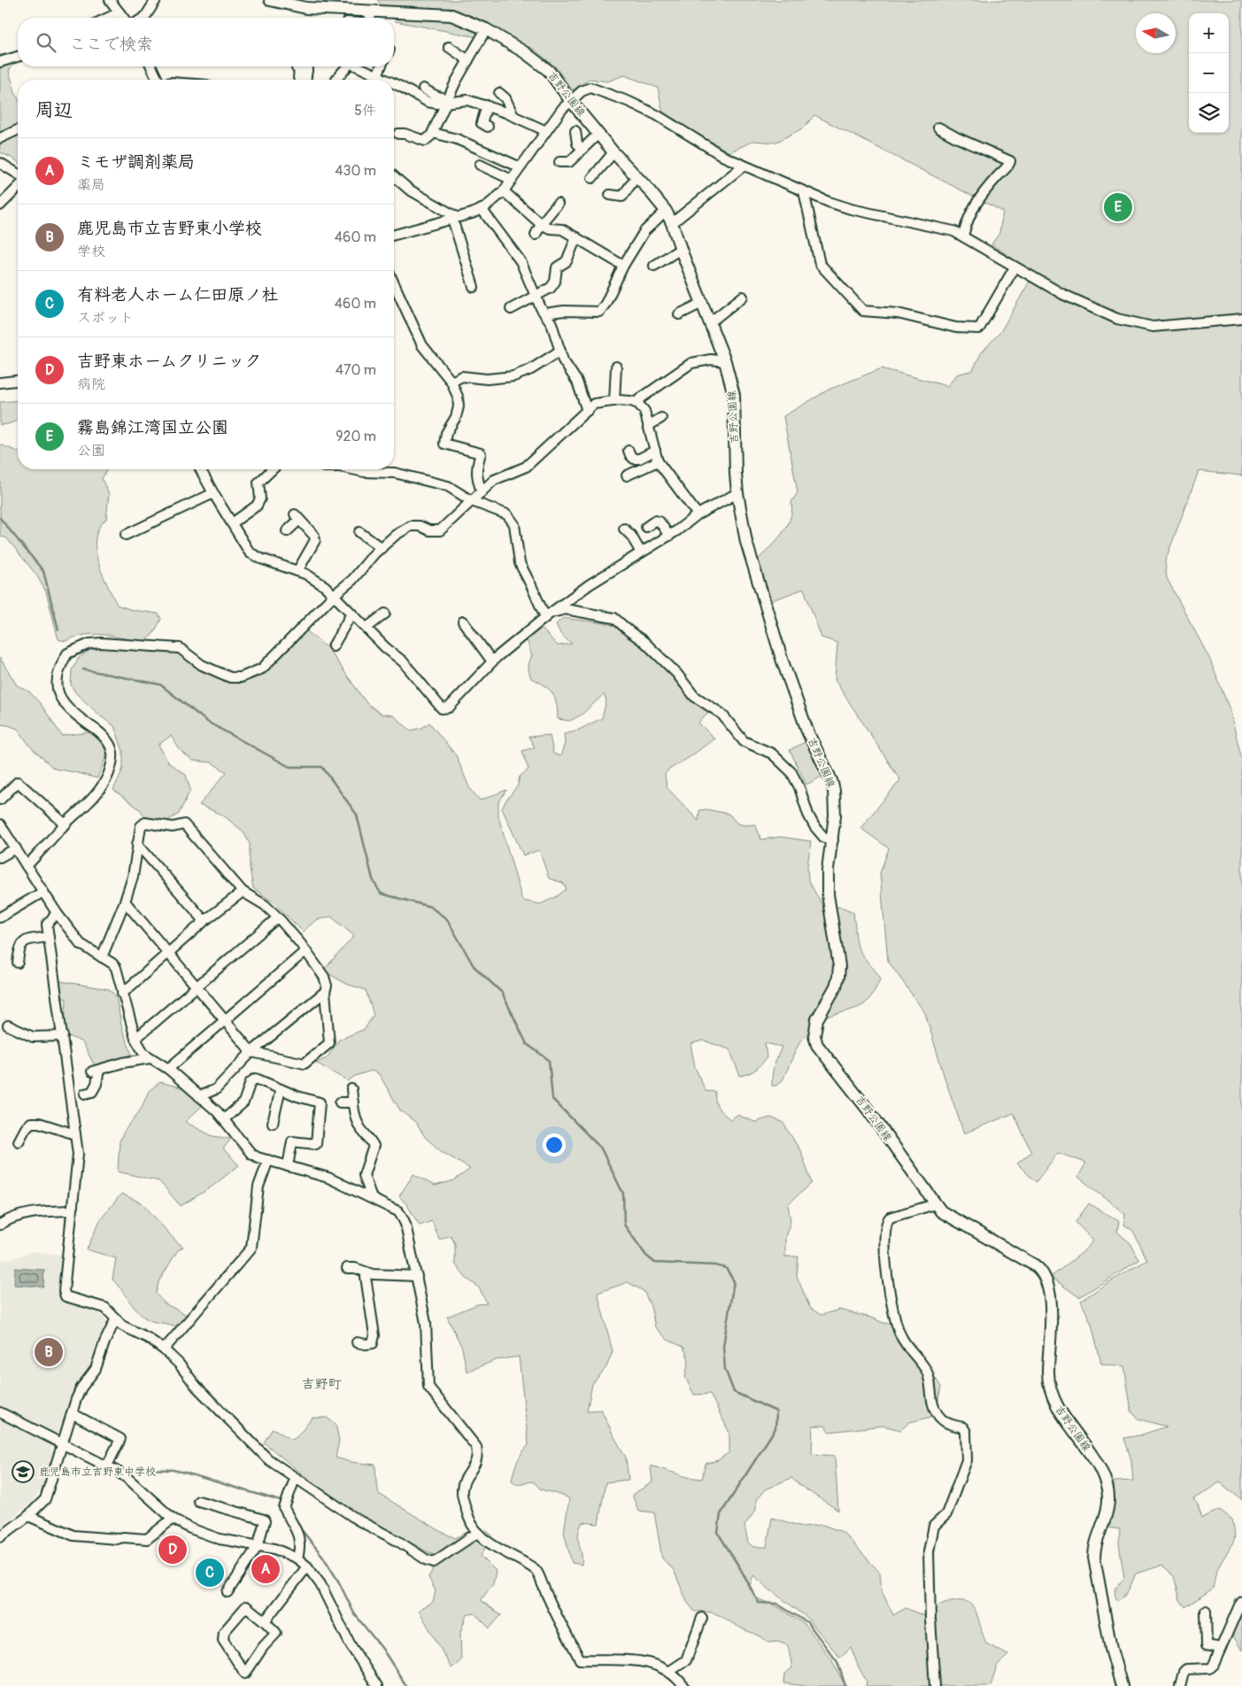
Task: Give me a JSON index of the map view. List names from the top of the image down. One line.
{"streets":{"main road":["吉野公園線"]},"districts":["吉野町"],"places":{"school or university":["鹿児島市立吉野東中学校"]},"north":"left","page":{"map_buttons":["+","−"],"search":"ここで検索","heading":["周辺","5件"],"list":[{"mark":"A","name":"ミモザ調剤薬局","note":"薬局","value":"430 m"},{"mark":"B","name":"鹿児島市立吉野東小学校","note":"学校","value":"460 m"},{"mark":"C","name":"有料老人ホーム仁田原ノ杜","note":"スポット","value":"460 m"},{"mark":"D","name":"吉野東ホームクリニック","note":"病院","value":"470 m"},{"mark":"E","name":"霧島錦江湾国立公園","note":"公園","value":"920 m"}],"pins":["E","B","D","A","C"]}}
